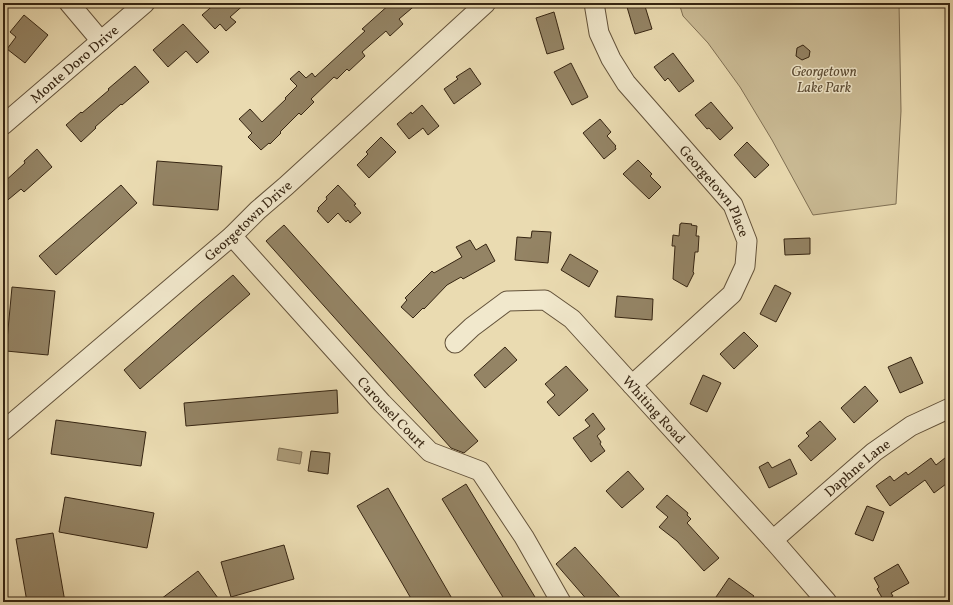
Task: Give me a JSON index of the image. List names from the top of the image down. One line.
{"streets":{"street":["Monte Doro Drive","Georgetown Place","Georgetown Drive","Whiting Road","Carousel Court","Daphne Lane"]},"crossings":[["Georgetown Place","Whiting Road"],["Georgetown Drive","Carousel Court"],["Whiting Road","Daphne Lane"]],"parks":["Georgetown Lake Park"]}
